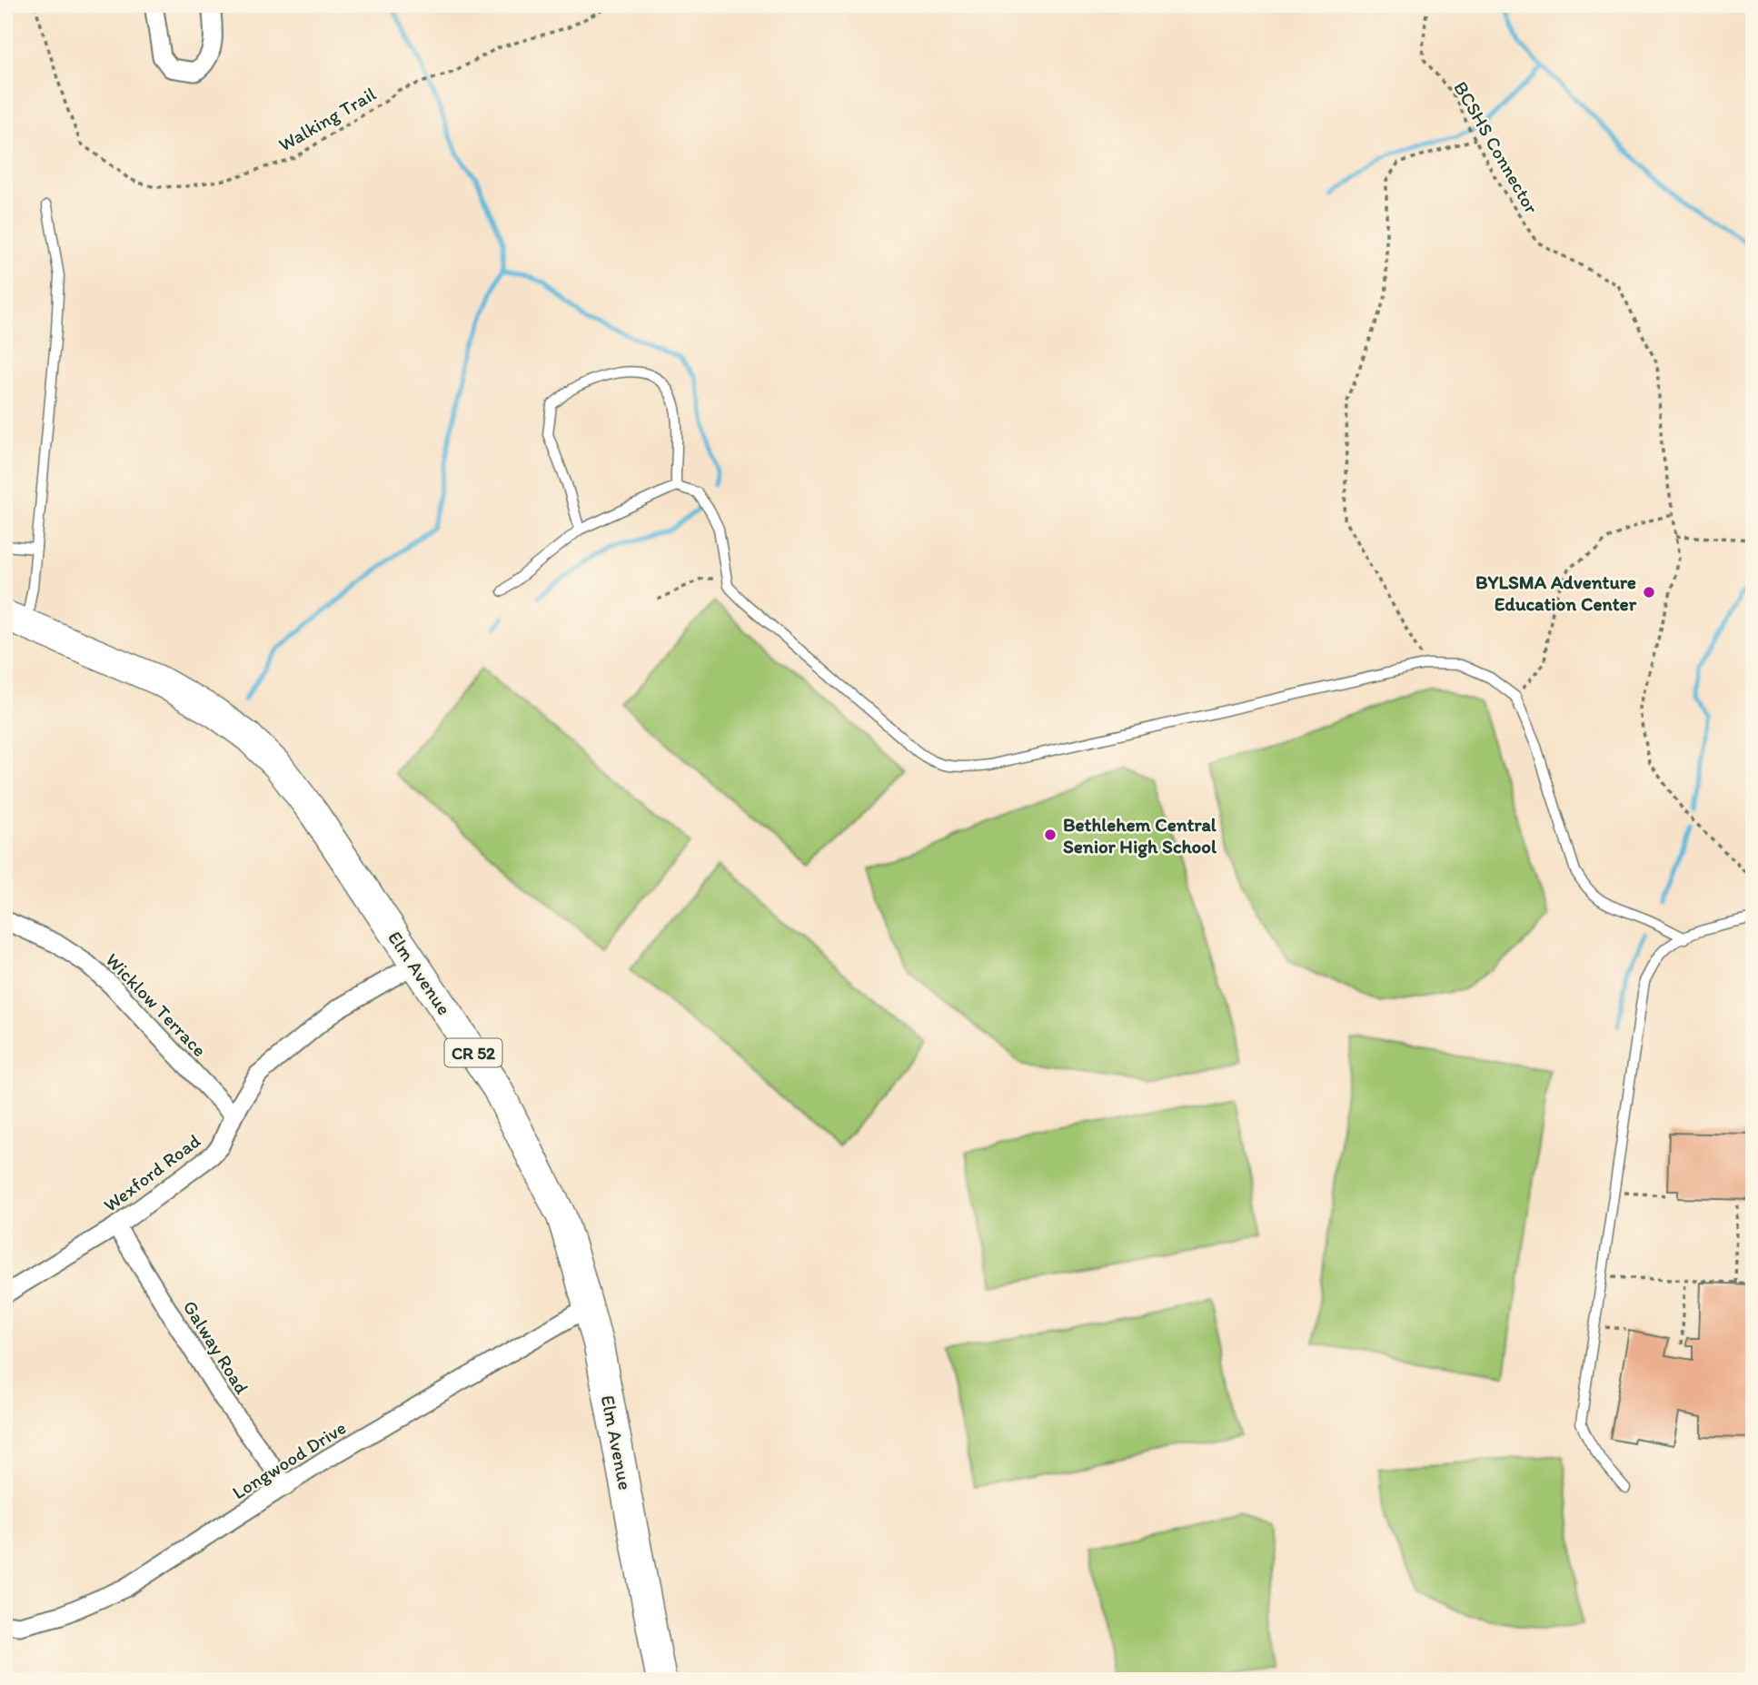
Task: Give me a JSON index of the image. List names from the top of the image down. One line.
{"streets":{"main road":["Elm Avenue","CR 52"],"street":["Wicklow Terrace","Wexford Road","Galway Road","Longwood Drive"],"path":["Walking Trail","BCSHS Connector"]},"crossings":[["Elm Avenue","Wexford Road"],["Elm Avenue","Longwood Drive"],["Wicklow Terrace","Wexford Road"],["Wexford Road","Galway Road"],["Galway Road","Longwood Drive"]],"places":["BYLSMA Adventure Education Center","Bethlehem Central Senior High School"]}
